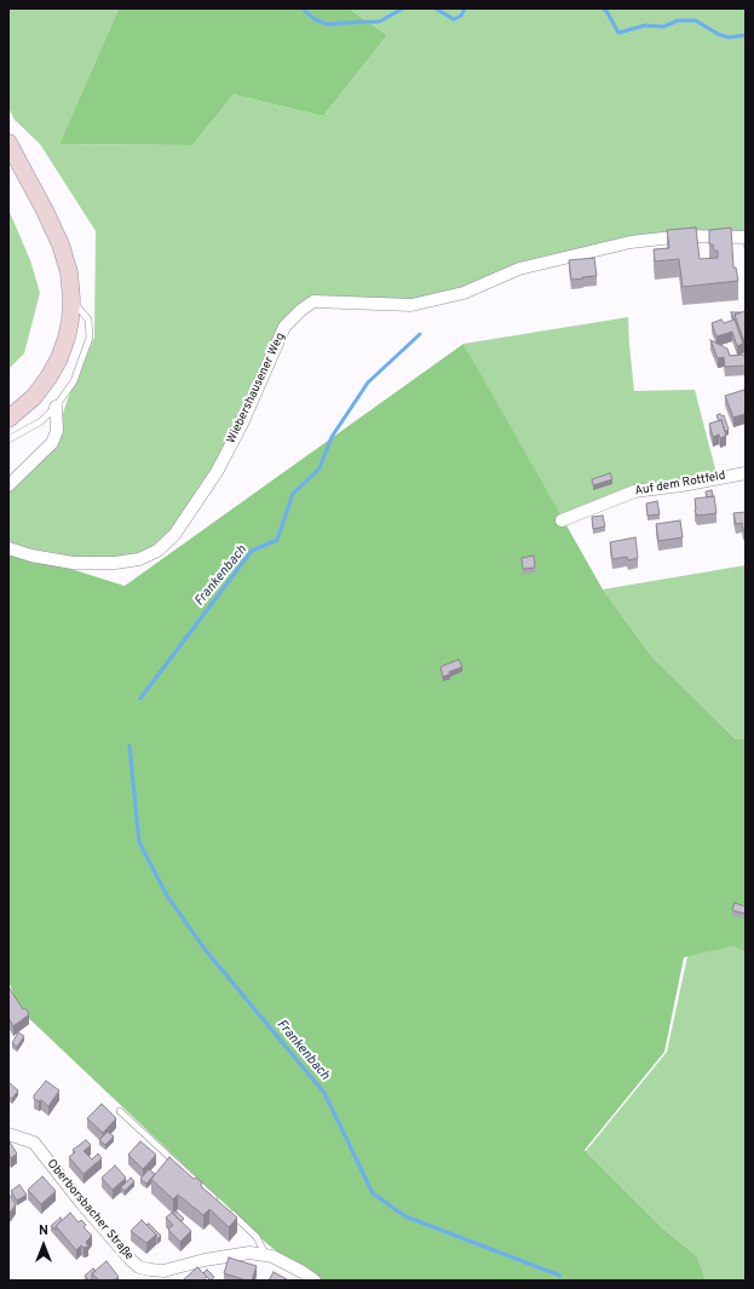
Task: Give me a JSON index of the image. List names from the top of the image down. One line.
{"streets":{"street":["Wiebershausener Weg","Auf dem Rottfeld","Oberborsbacher Straße"]},"water":["Frankenbach"],"north":"top"}
